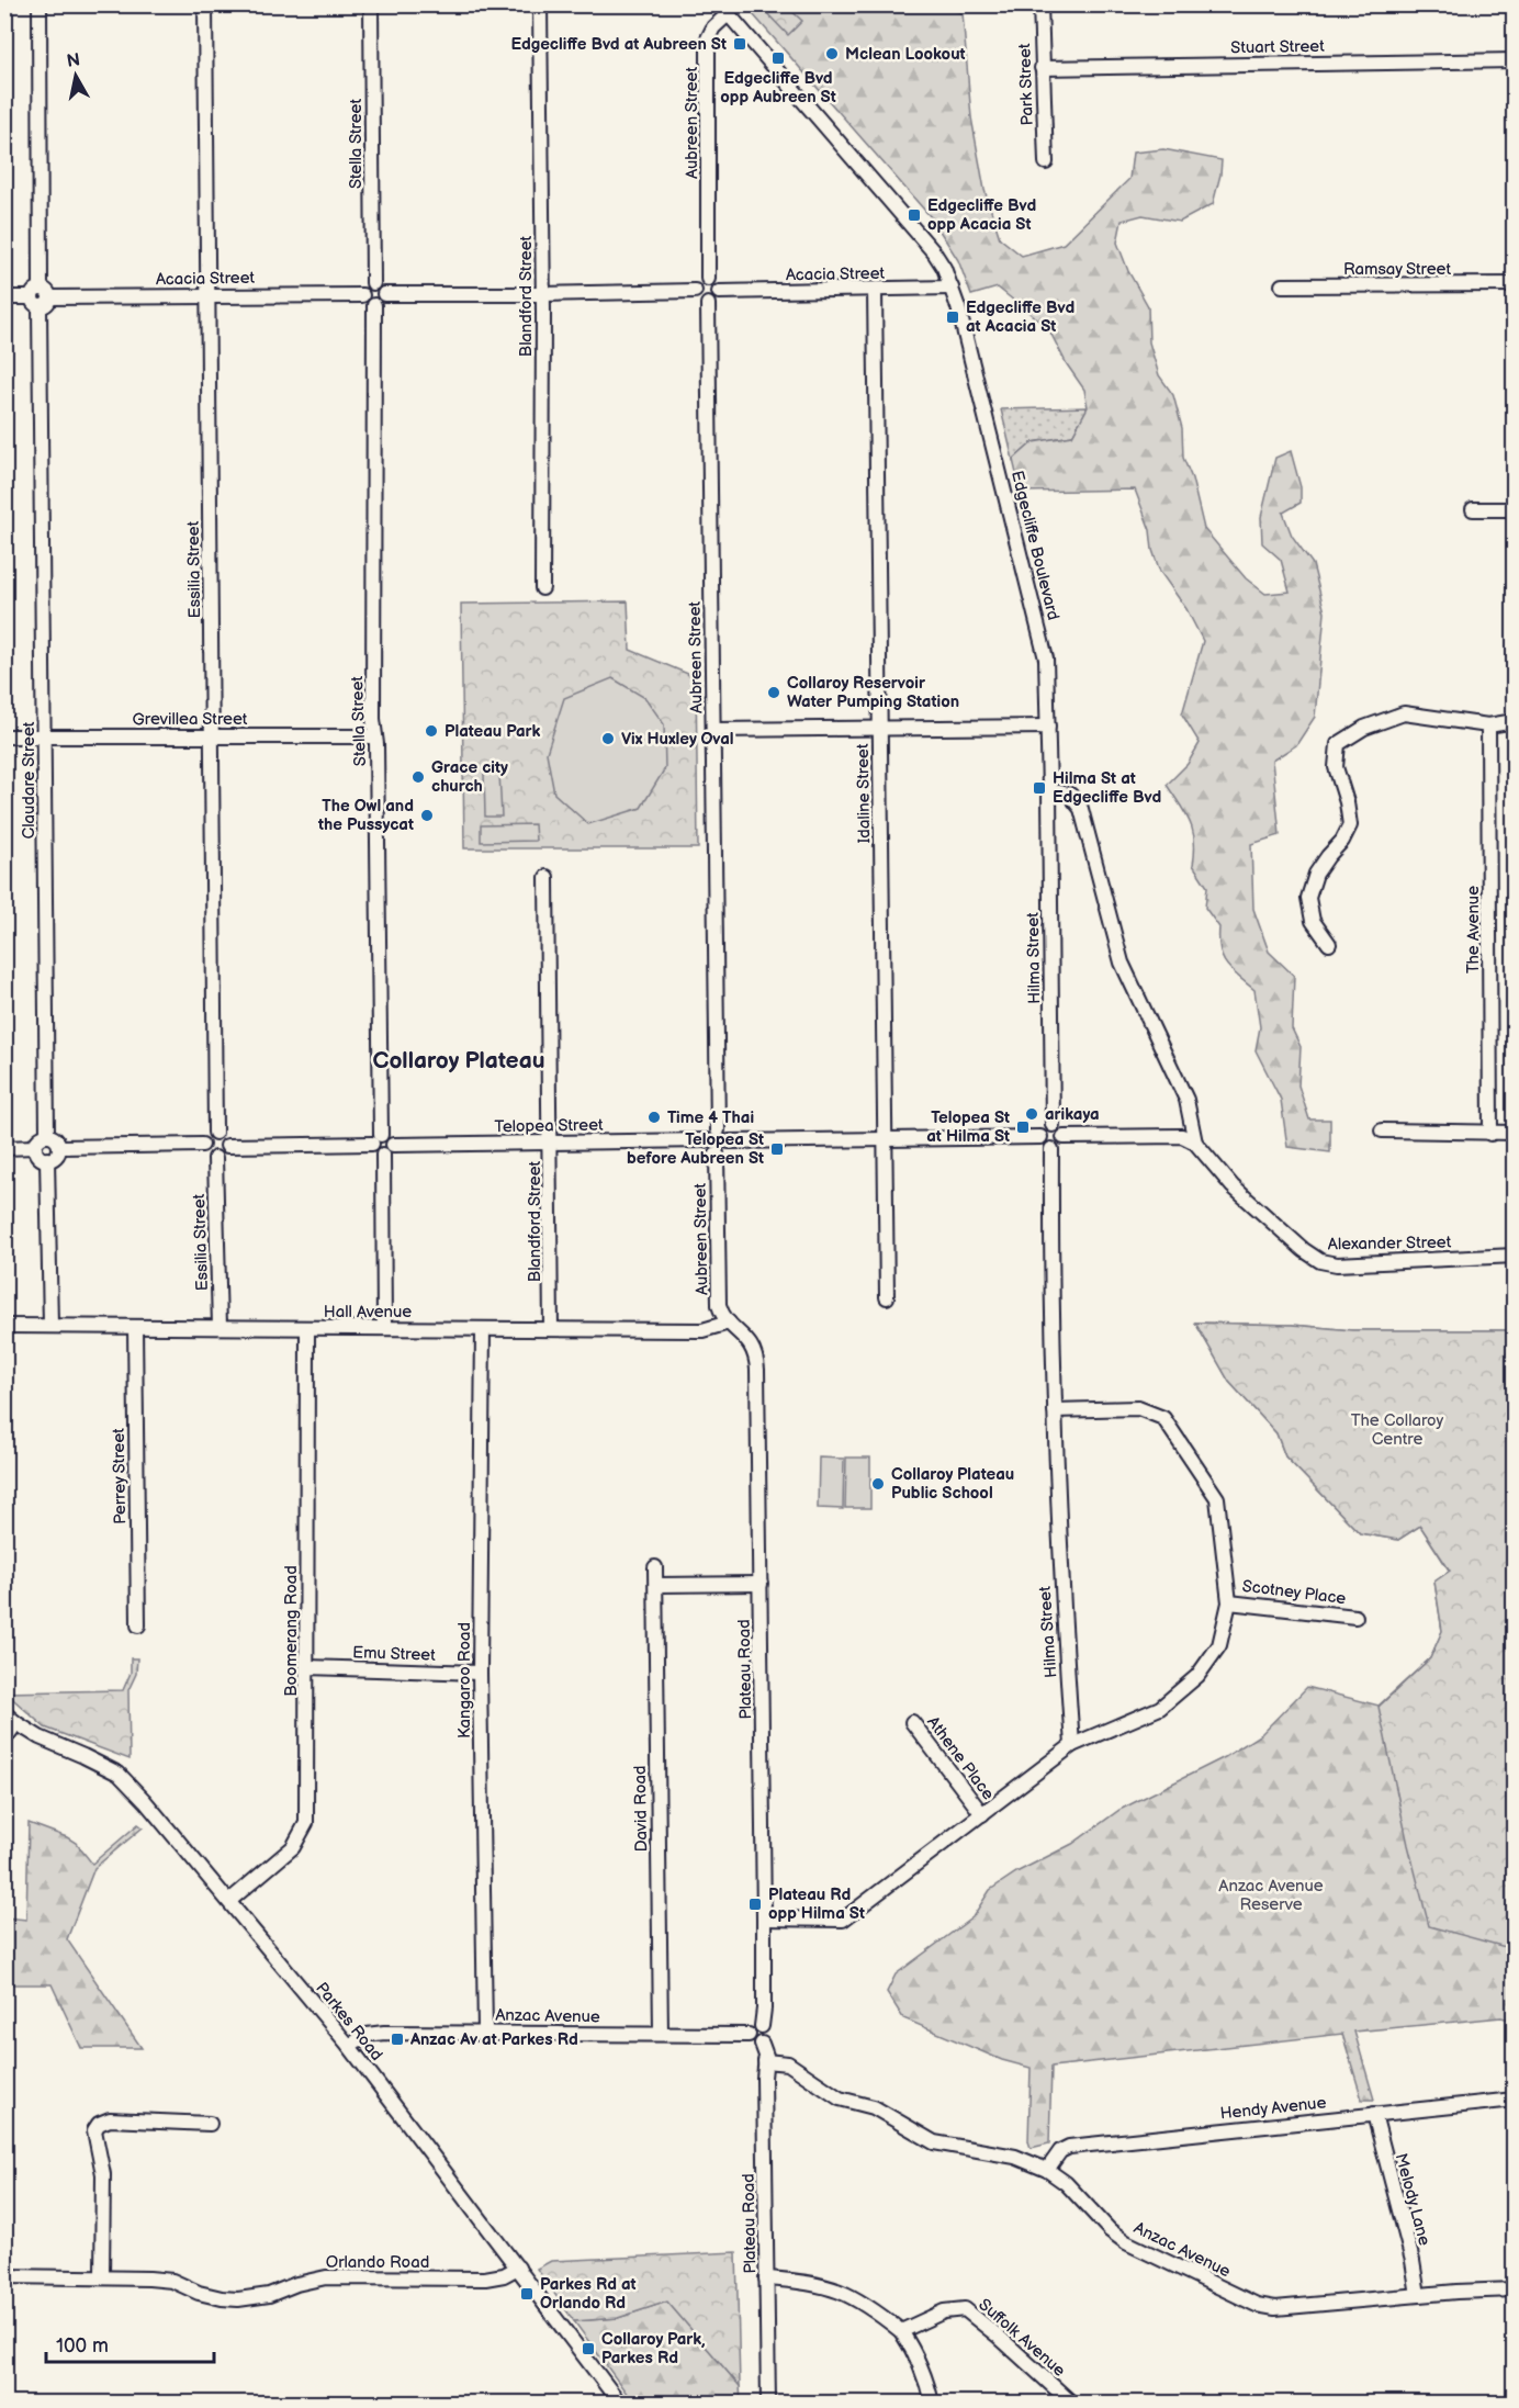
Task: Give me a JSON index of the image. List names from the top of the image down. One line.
{"streets":{"street":["Stuart Street","Park Street","Aubreen Street","Stella Street","Ramsay Street","Acacia Street","Blandford Street","Edgecliffe Boulevard","Essilia Street","Grevillea Street","Claudare Street","Idaline Street","The Avenue","Hilma Street","Telopea Street","Alexander Street","Hall Avenue","Perrey Street","Scotney Place","Boomerang Road","Emu Street","Plateau Road","Kangaroo Road","Athene Place","David Road","Anzac Avenue","Parkes Road","Hendy Avenue","Melody Lane","Orlando Road","Suffolk Avenue"]},"crossings":[["Stuart Street","Park Street"],["Aubreen Street","Acacia Street"],["Aubreen Street","Edgecliffe Boulevard"],["Aubreen Street","Telopea Street"],["Aubreen Street","Hall Avenue"],["Aubreen Street","Plateau Road"],["Stella Street","Acacia Street"],["Stella Street","Grevillea Street"],["Acacia Street","Edgecliffe Boulevard"],["Acacia Street","Essilia Street"],["Acacia Street","Claudare Street"],["Acacia Street","Idaline Street"],["Blandford Street","Telopea Street"],["Blandford Street","Hall Avenue"],["Edgecliffe Boulevard","Hilma Street"],["Essilia Street","Grevillea Street"],["Essilia Street","Hall Avenue"],["Grevillea Street","Claudare Street"],["Hall Avenue","Perrey Street"],["Hall Avenue","Boomerang Road"],["Hall Avenue","Plateau Road"],["Hall Avenue","Kangaroo Road"],["Boomerang Road","Emu Street"],["Boomerang Road","Parkes Road"],["Emu Street","Kangaroo Road"],["Plateau Road","Anzac Avenue"],["Kangaroo Road","Anzac Avenue"],["David Road","Anzac Avenue"],["Anzac Avenue","Parkes Road"],["Anzac Avenue","Hendy Avenue"],["Anzac Avenue","Melody Lane"],["Parkes Road","Orlando Road"],["Hendy Avenue","Melody Lane"]],"districts":["Collaroy Plateau"],"parks":["The Collaroy Centre","Anzac Avenue Reserve"],"places":{"transit":["Edgecliffe Bvd at Aubreen St","Edgecliffe Bvd opp Aubreen St","Edgecliffe Bvd opp Acacia St","Edgecliffe Bvd at Acacia St","Hilma St at Edgecliffe Bvd","Telopea St at Hilma St","Telopea St before Aubreen St","Plateau Rd opp Hilma St","Anzac Av at Parkes Rd","Parkes Rd at Orlando Rd","Collaroy Park, Parkes Rd"],"other":["Mclean Lookout","Collaroy Reservoir Water Pumping Station","Plateau Park","Vix Huxley Oval","Grace city church","The Owl and the Pussycat","arikaya","Time 4 Thai","Collaroy Plateau Public School"]},"scale_bar":"100 m","north":"top"}
